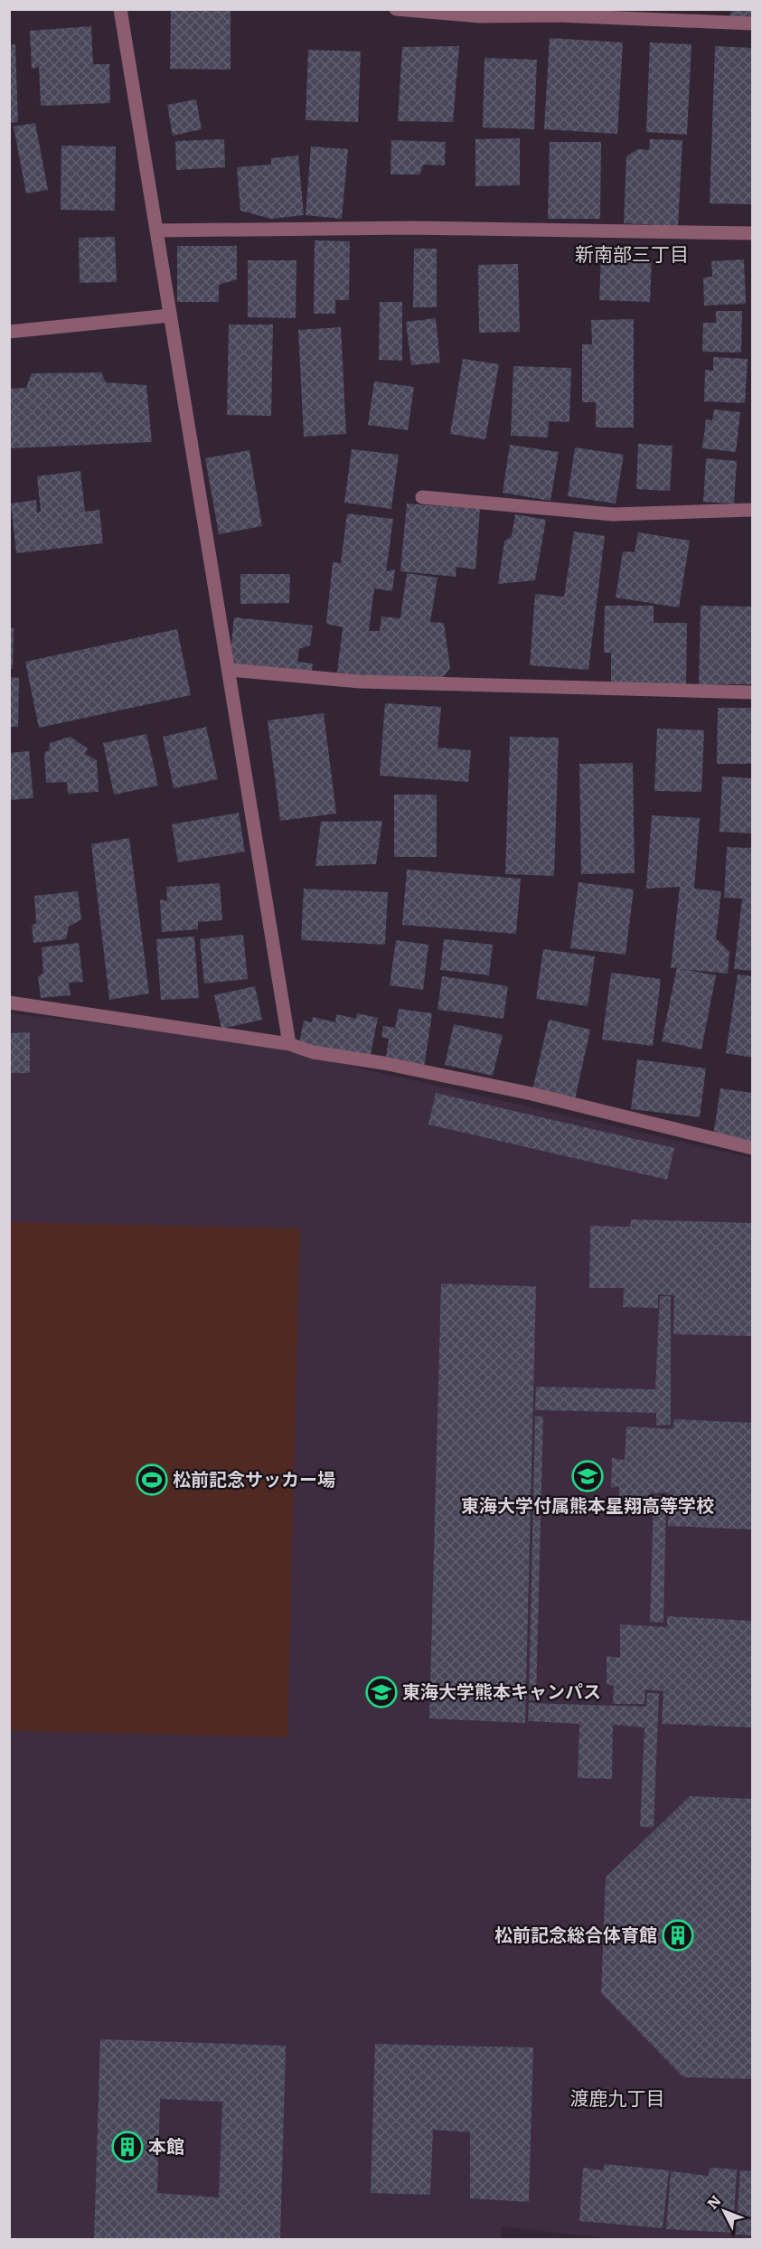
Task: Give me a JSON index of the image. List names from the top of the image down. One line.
{"districts":["新南部三丁目","渡鹿九丁目"],"places":{"school or university":["東海大学付属熊本星翔高等学校","東海大学熊本キャンパス"],"sports":["松前記念サッカー場"],"building":["松前記念総合体育館","本館"]},"north":"top left"}
